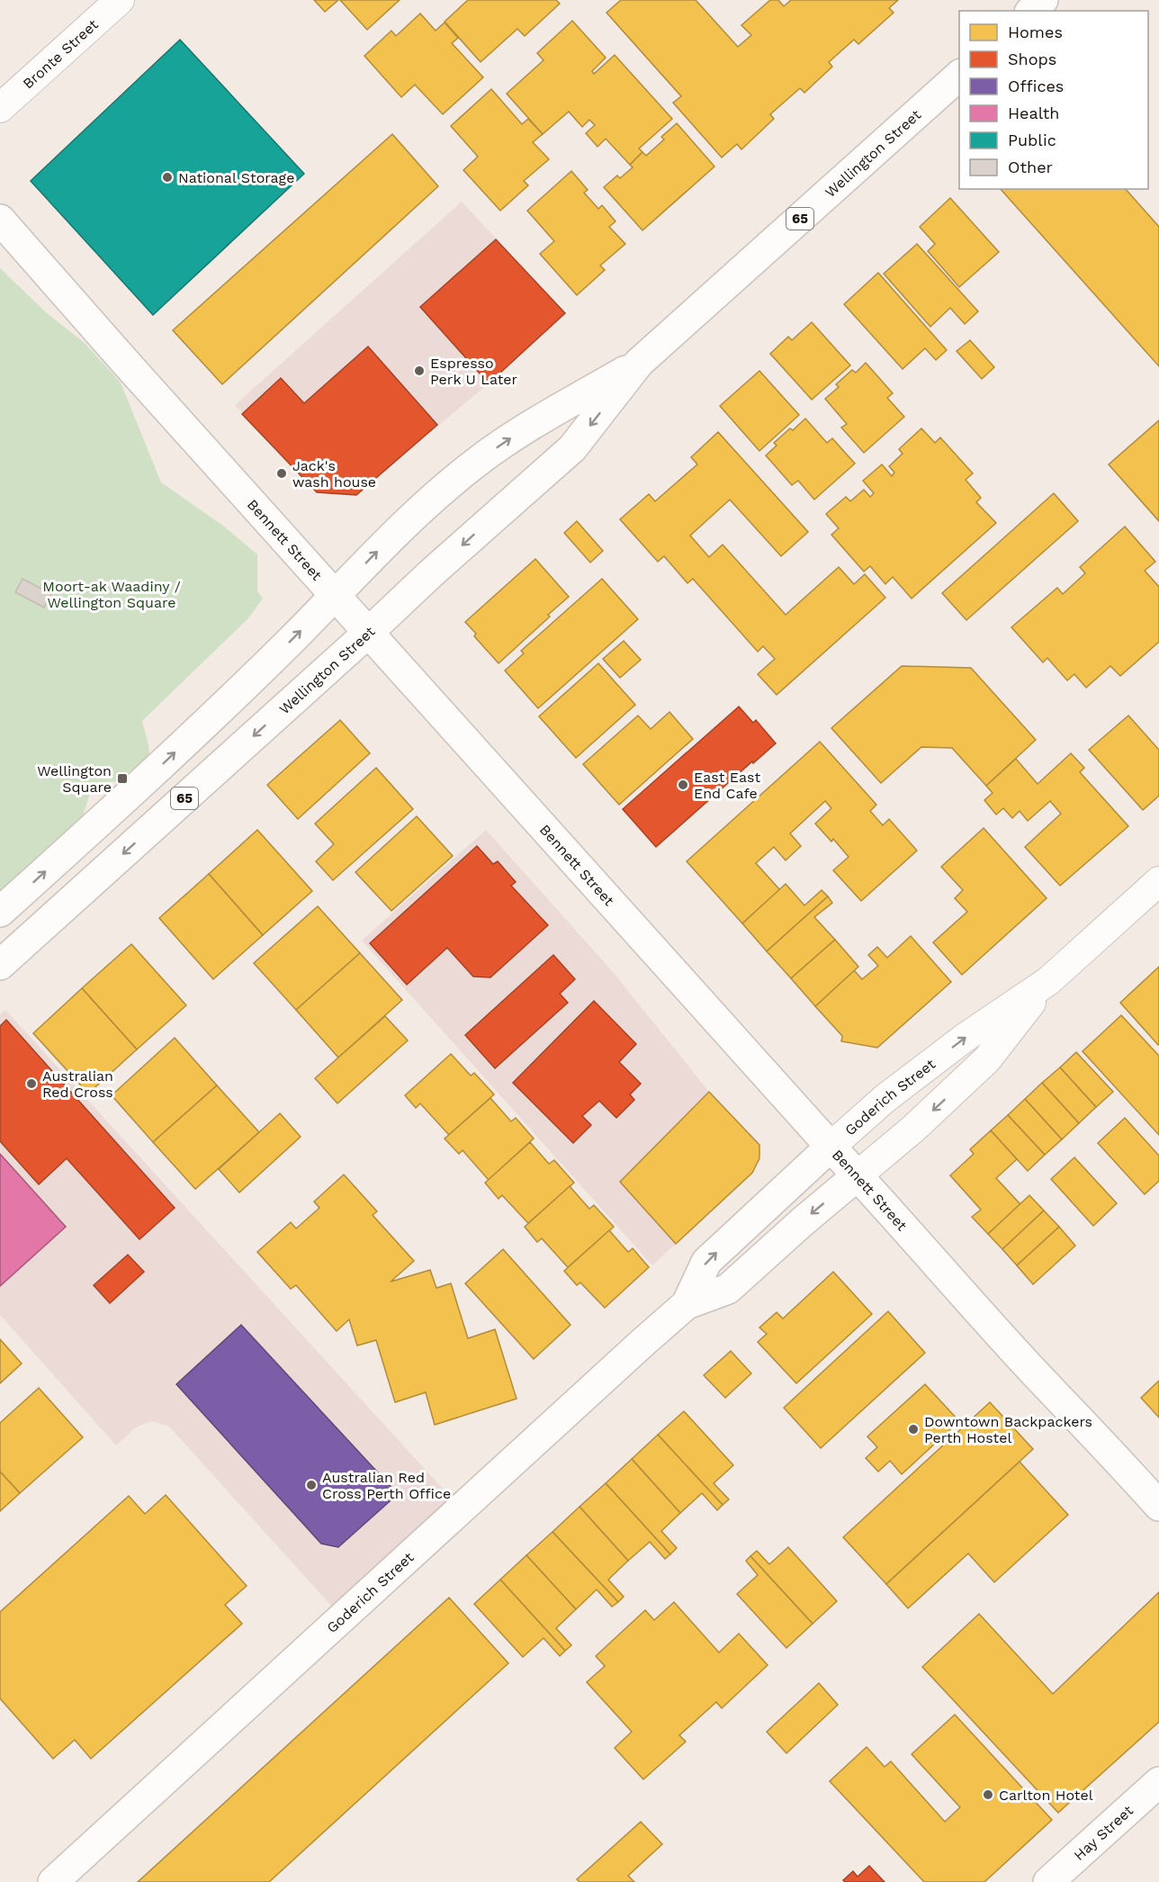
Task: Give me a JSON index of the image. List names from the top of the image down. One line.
{"streets":{"main road":["Wellington Street","65","Bennett Street","Goderich Street","Hay Street"],"street":["Bronte Street"]},"crossings":[["Wellington Street","Bennett Street"],["Bennett Street","Goderich Street"]],"parks":["Moort-ak Waadiny / Wellington Square"],"places":{"other":["National Storage","Espresso Perk U Later","Jack's wash house","East East End Cafe","Australian Red Cross","Downtown Backpackers Perth Hostel","Australian Red Cross Perth Office","Carlton Hotel"],"transit":["Wellington Square"]},"legend":["Homes","Shops","Offices","Health","Public","Other"]}
